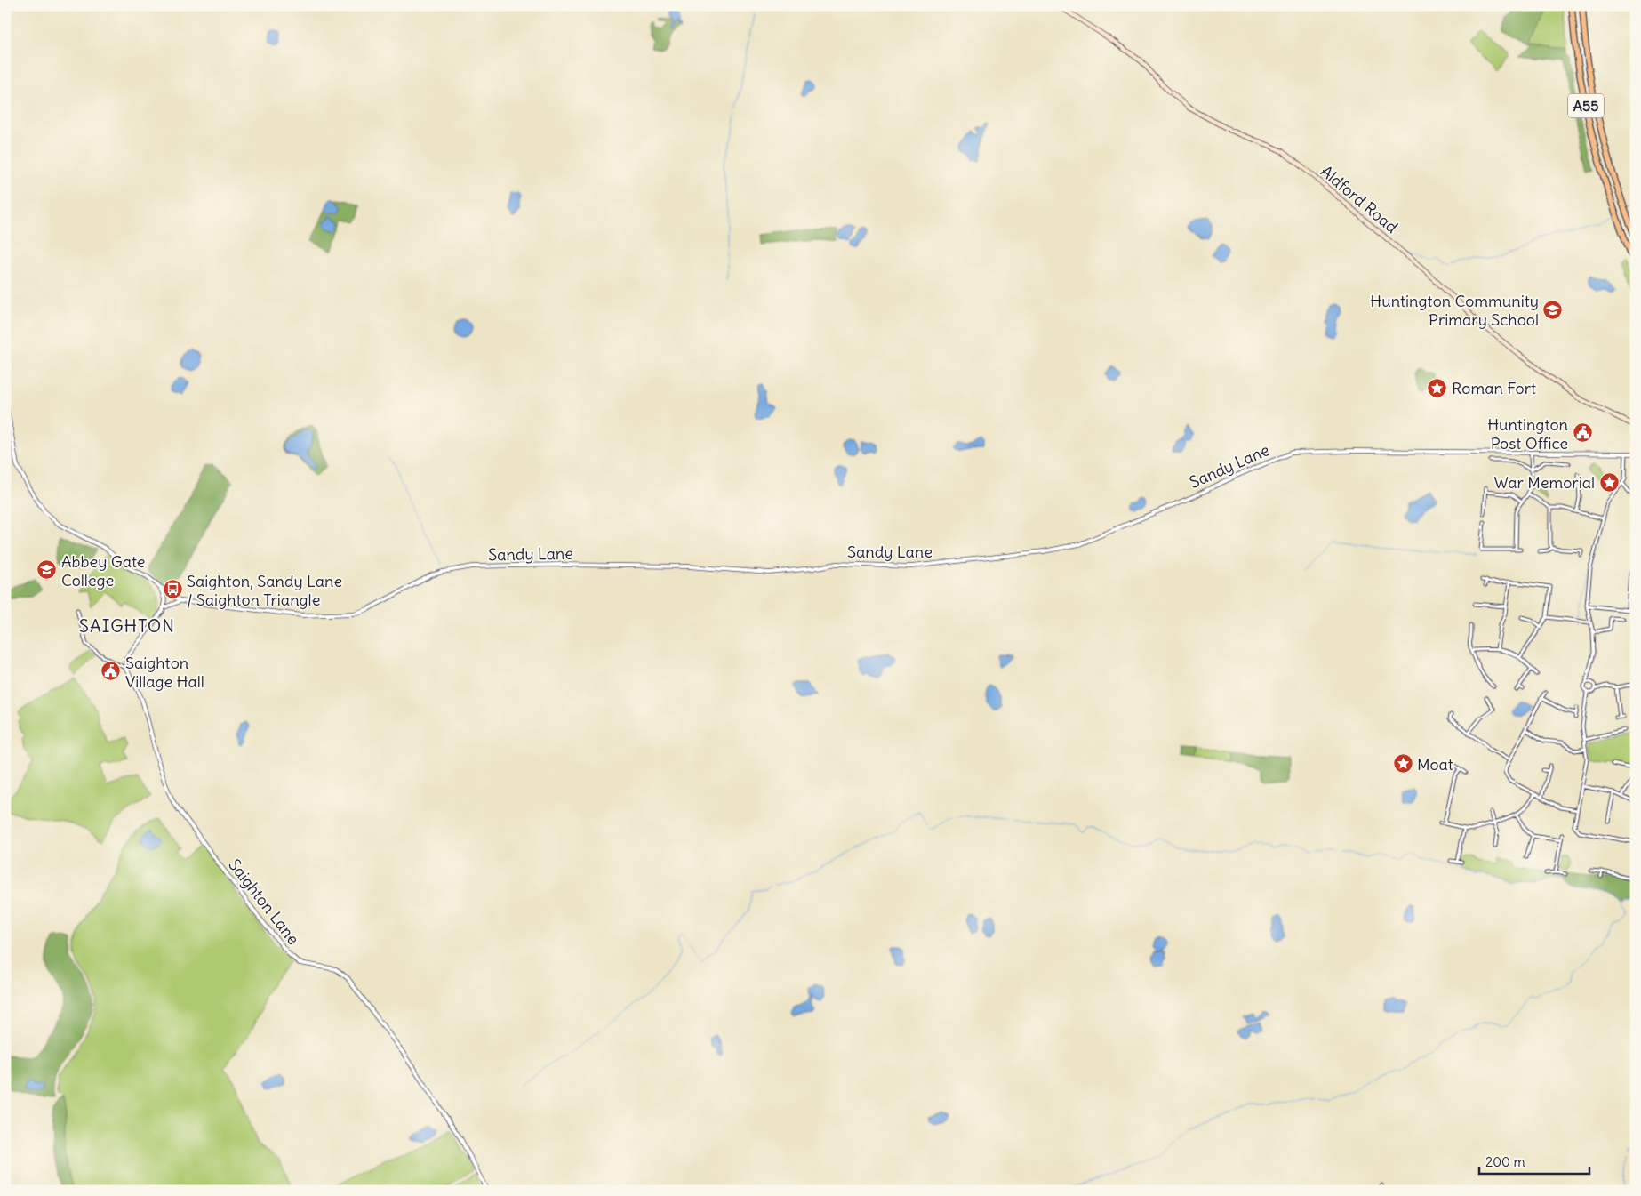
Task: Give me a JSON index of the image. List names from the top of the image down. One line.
{"streets":{"highway":["A55"],"main road":["Aldford Road"],"street":["Sandy Lane","Saighton Lane"]},"districts":["SAIGHTON"],"places":{"school or university":["Huntington Community Primary School","Abbey Gate College"],"place":["Roman Fort","War Memorial","Moat"],"public building":["Huntington Post Office","Saighton Village Hall"],"bus stop":["Saighton, Sandy Lane / Saighton Triangle"]},"scale_bar":"200 m"}
